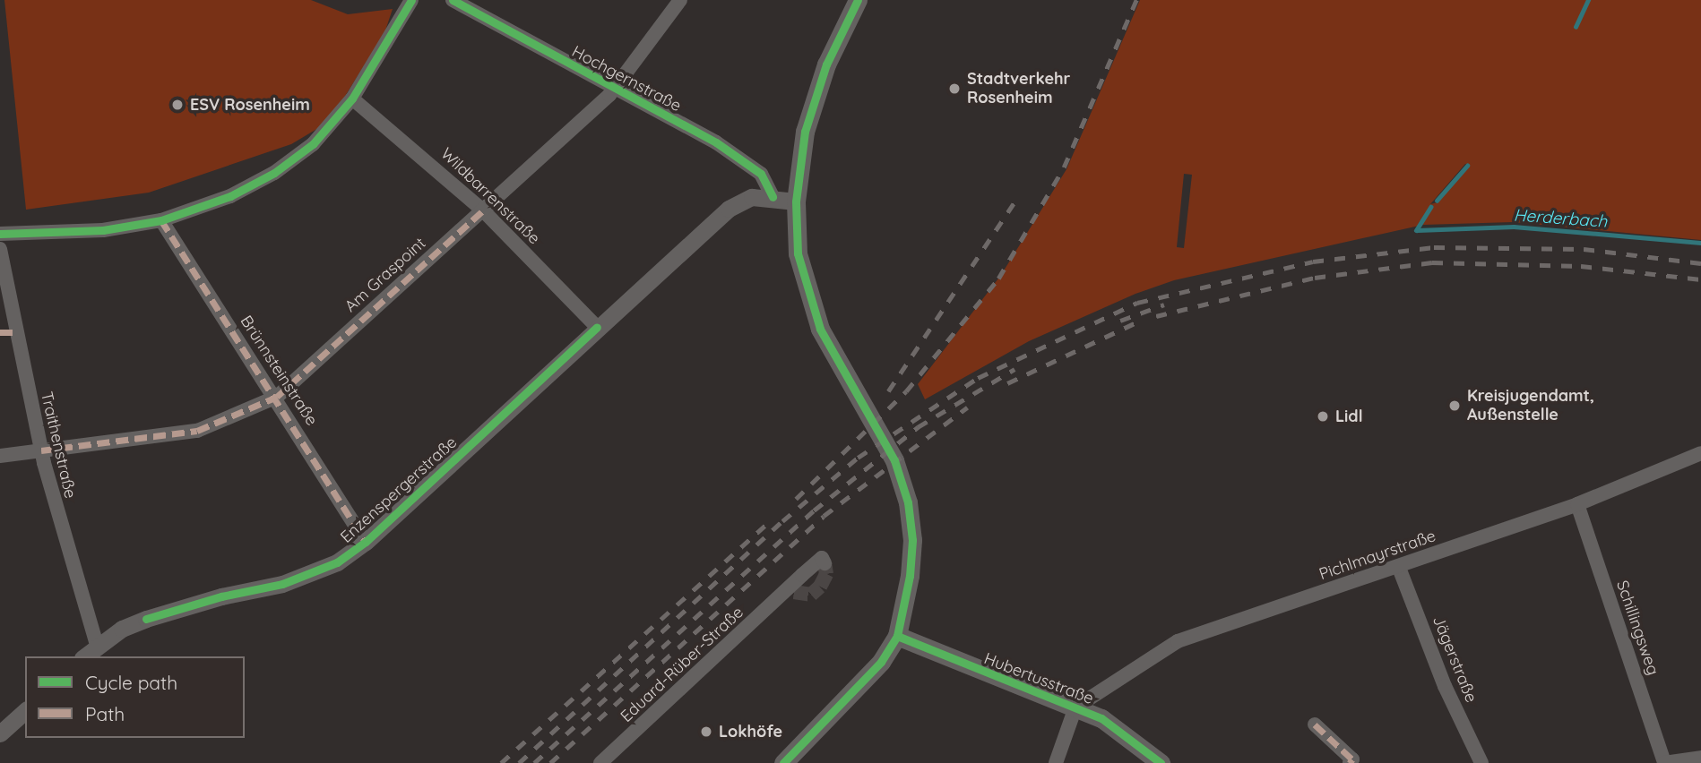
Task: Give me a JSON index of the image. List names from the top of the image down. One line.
{"streets":{"main road":["Hubertusstraße"],"street":["Hochgernstraße","Wildbarrenstraße","Am Graspoint","Brünnsteinstraße","Traithenstraße","Enzenspergerstraße","Pichlmayrstraße","Schillingsweg","Jägerstraße","Eduard-Rüber-Straße"]},"crossings":[["Hochgernstraße","Am Graspoint"],["Hochgernstraße","Enzenspergerstraße"],["Wildbarrenstraße","Am Graspoint"],["Wildbarrenstraße","Enzenspergerstraße"],["Am Graspoint","Brünnsteinstraße"],["Am Graspoint","Traithenstraße"],["Brünnsteinstraße","Enzenspergerstraße"],["Traithenstraße","Enzenspergerstraße"],["Pichlmayrstraße","Schillingsweg"],["Pichlmayrstraße","Jägerstraße"],["Pichlmayrstraße","Hubertusstraße"]],"water":["Herderbach"],"places":["Stadtverkehr Rosenheim","ESV Rosenheim","Kreisjugendamt, Außenstelle","Lidl","Lokhöfe"],"legend":["Cycle path","Path"]}
